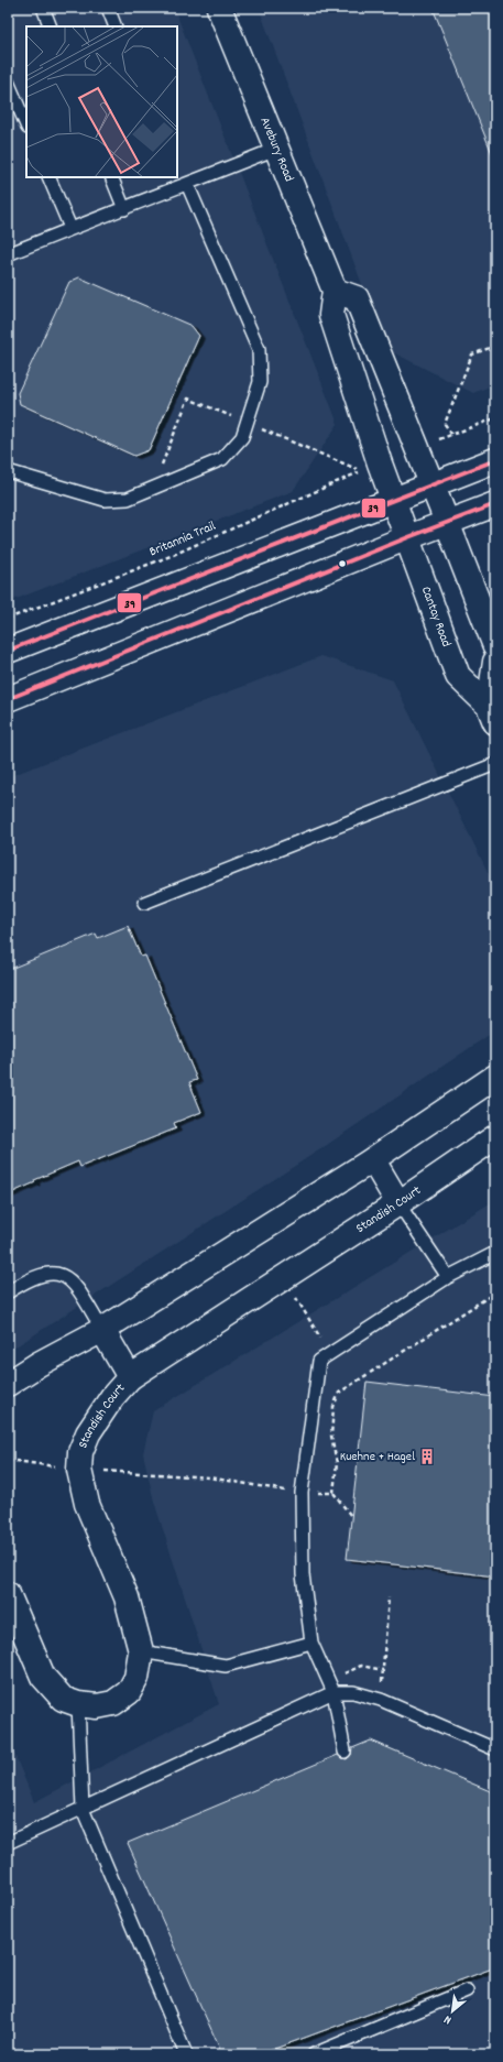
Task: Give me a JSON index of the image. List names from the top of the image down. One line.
{"streets":{"street":["Avebury Road","Cantay Road","Standish Court"],"path":["Britannia Trail"]},"places":{"building":["Kuehne + Hagel"]},"lines":["transit line 39"],"north":"bottom left"}
